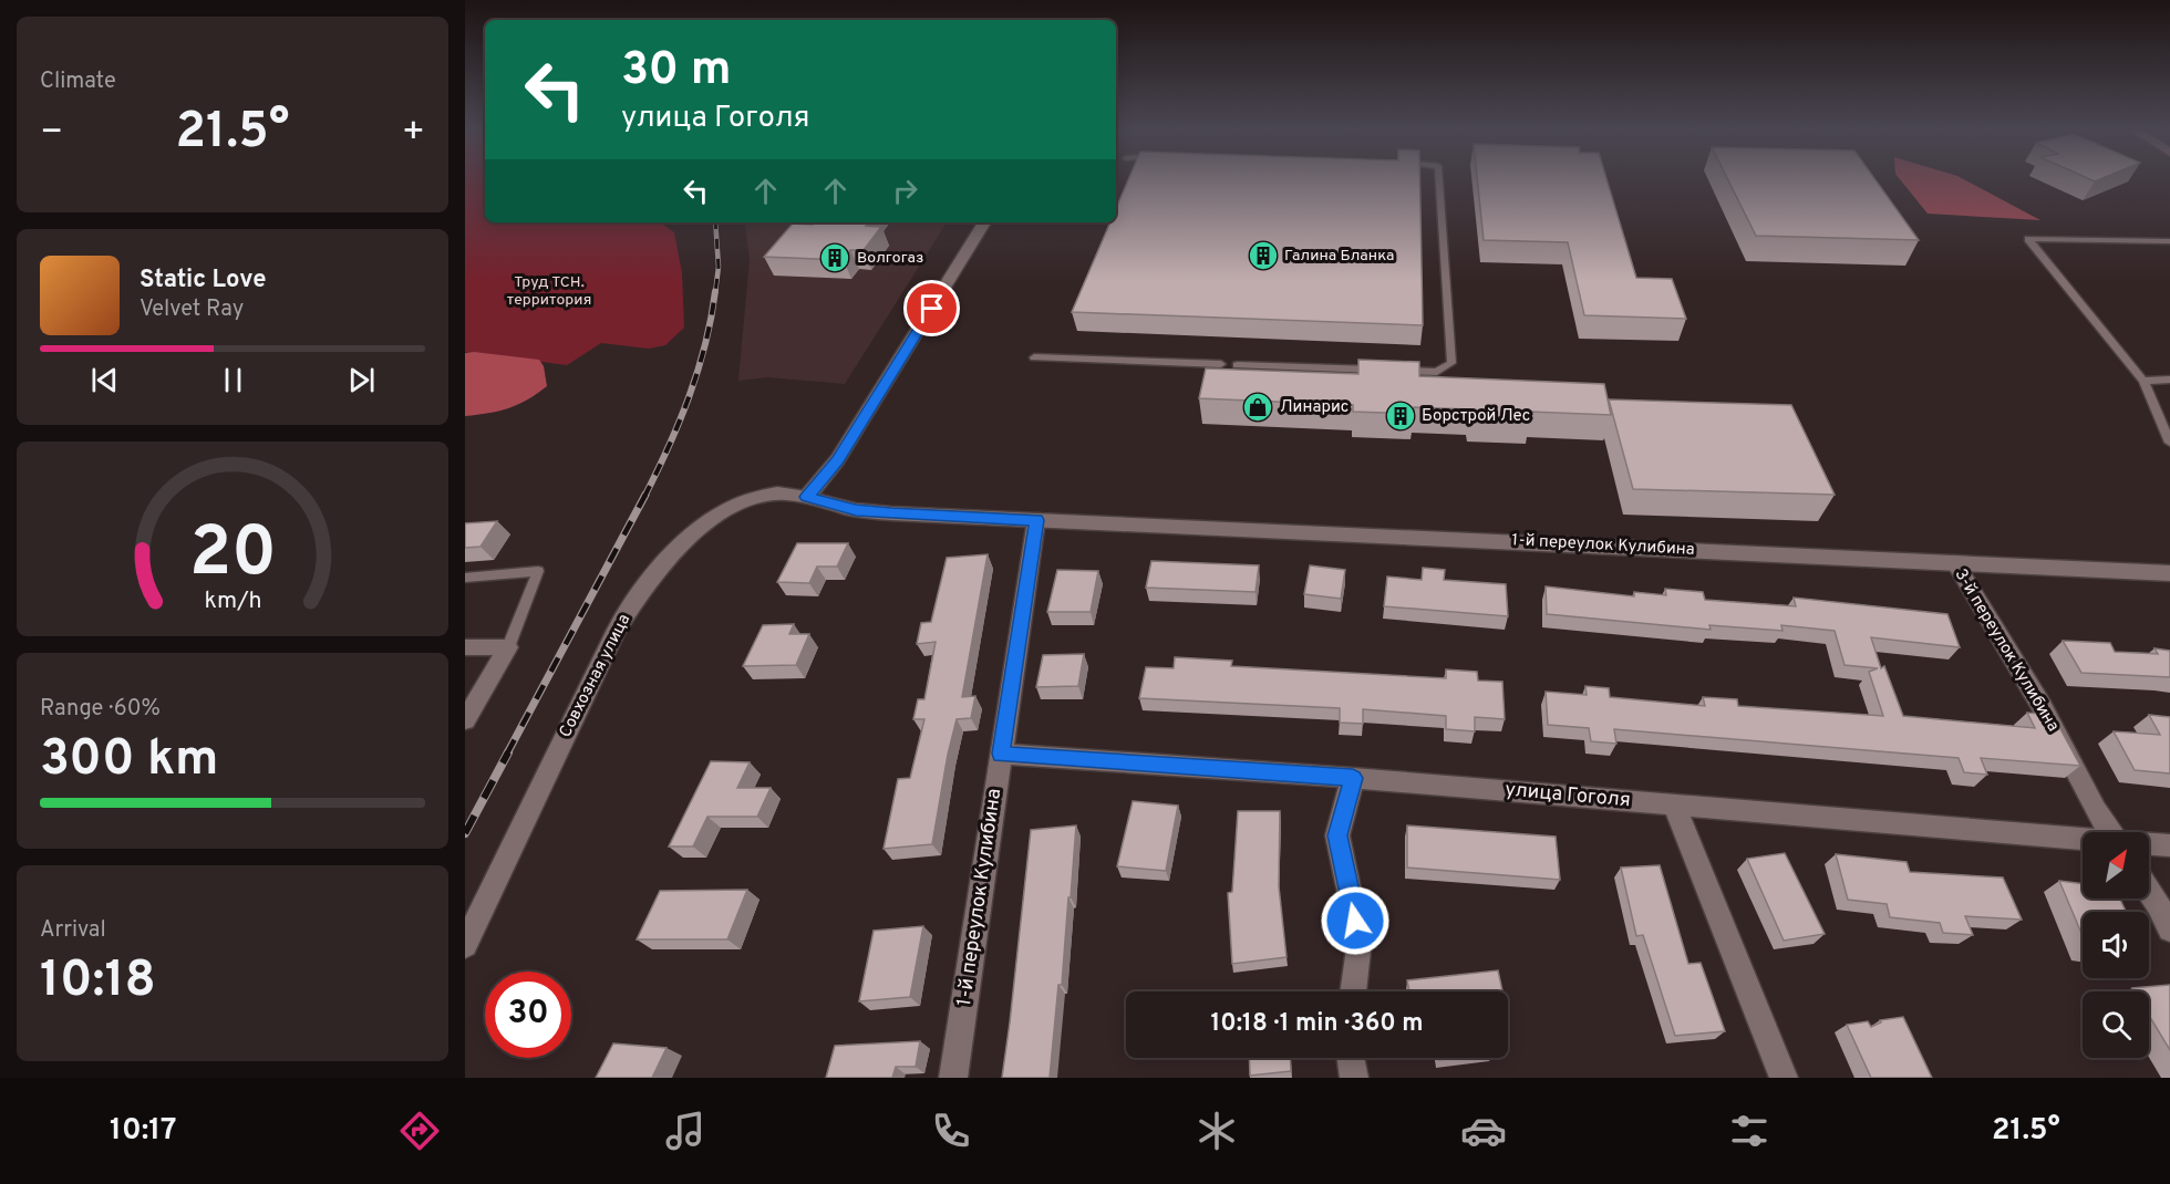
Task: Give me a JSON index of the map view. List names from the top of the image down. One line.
{"streets":{"street":["1-й переулок Кулибина","3-й переулок Кулибина","Совхозная улица","улица Гоголя"]},"crossings":[["1-й переулок Кулибина","3-й переулок Кулибина"],["1-й переулок Кулибина","Совхозная улица"],["1-й переулок Кулибина","улица Гоголя"]],"parks":["Труд ТСН. территория"],"places":{"building":["Галина Бланка","Волгогаз","Борстрой Лес"],"shop":["Линарис"]},"north":"top right","page":{"tile":["Climate",["Range · 60%","300 km"],["Arrival","10:18"]],"turn":["30 m","улица Гоголя"],"heat":["−","21.5°","+"],"song":["Static Love","Velvet Ray"],"limit":"30","trip":"10:18 · 1 min · 360 m","tabs":["10:17","21.5°"],"gauge":["20","km/h"]}}
